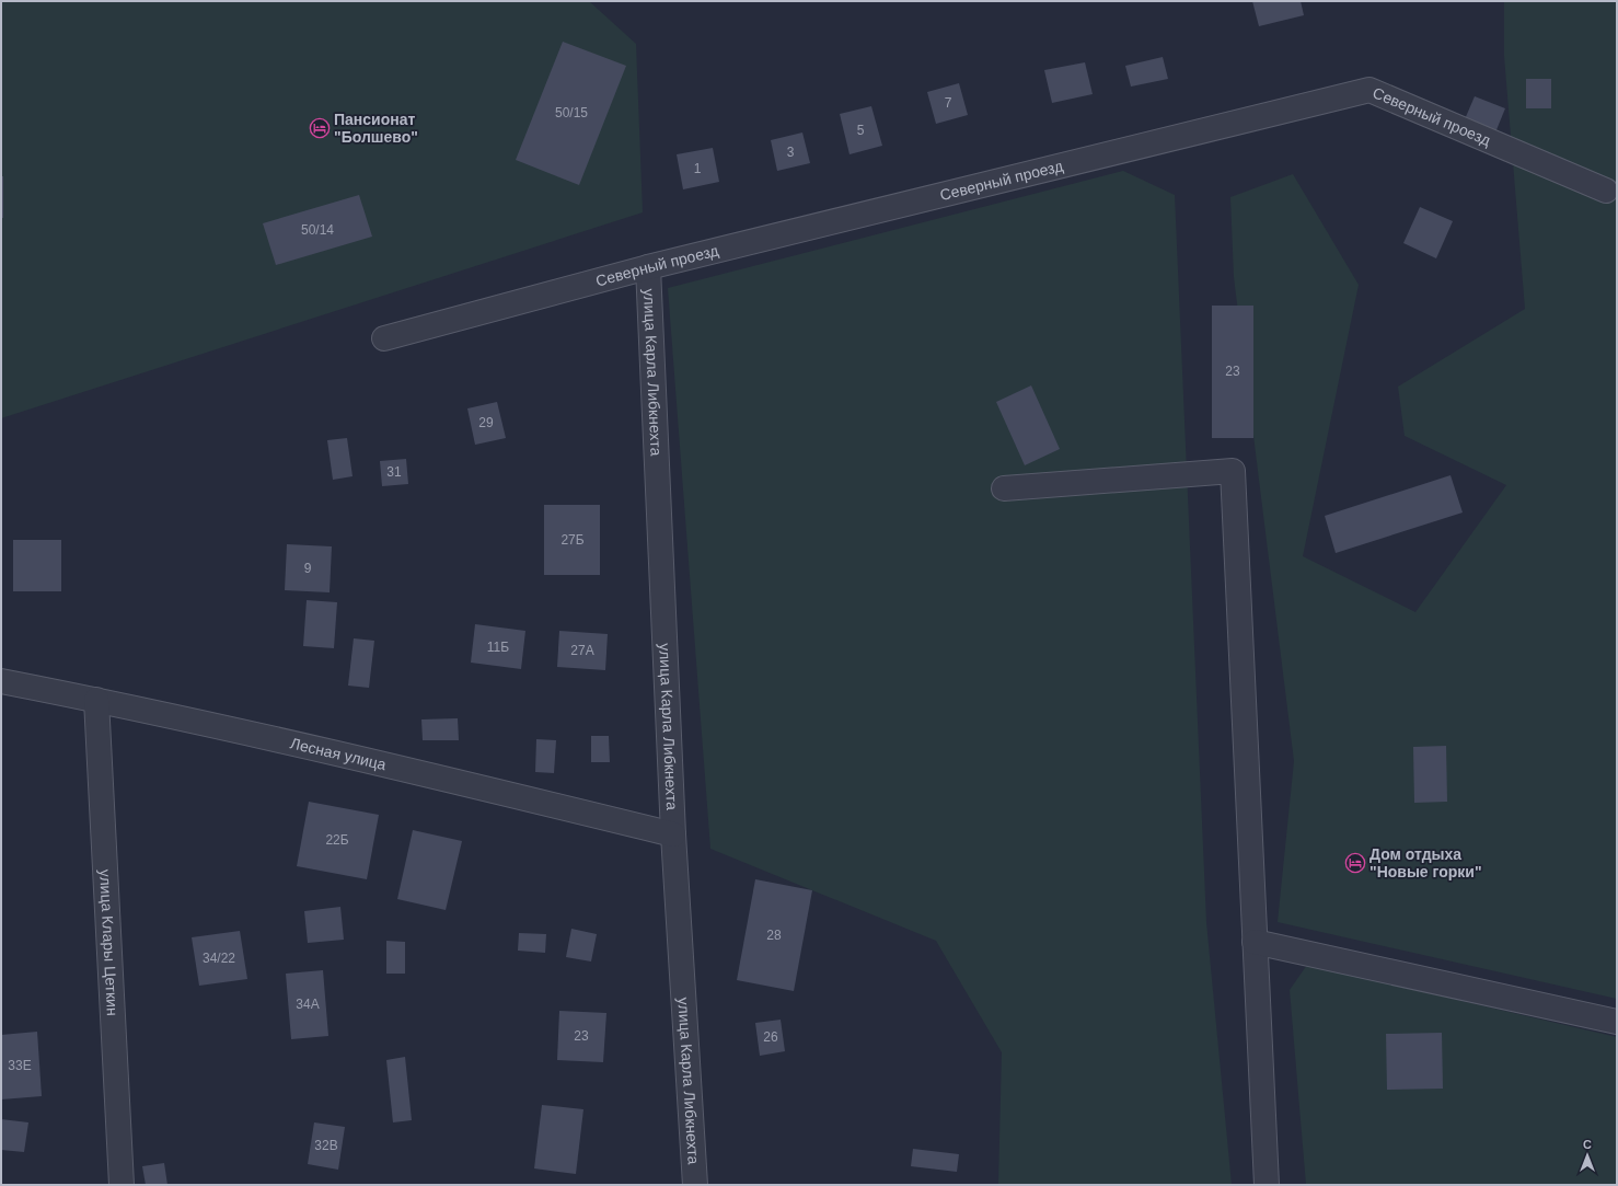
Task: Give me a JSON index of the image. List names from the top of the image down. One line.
{"streets":{"street":["Северный проезд","улица Карла Либкнехта","Лесная улица","улица Клары Цеткин"]},"crossings":[["Северный проезд","улица Карла Либкнехта"],["улица Карла Либкнехта","Лесная улица"],["Лесная улица","улица Клары Цеткин"]],"places":{"hotel":["Пансионат \"Болшево\"","Дом отдыха \"Новые горки\""]},"house_numbers":["7","50/15","5","3","1","50/14","23","29","31","27Б","9","11Б","27А","22Б","28","34/22","34А","23","26","33Е","32В"],"north":"top"}
